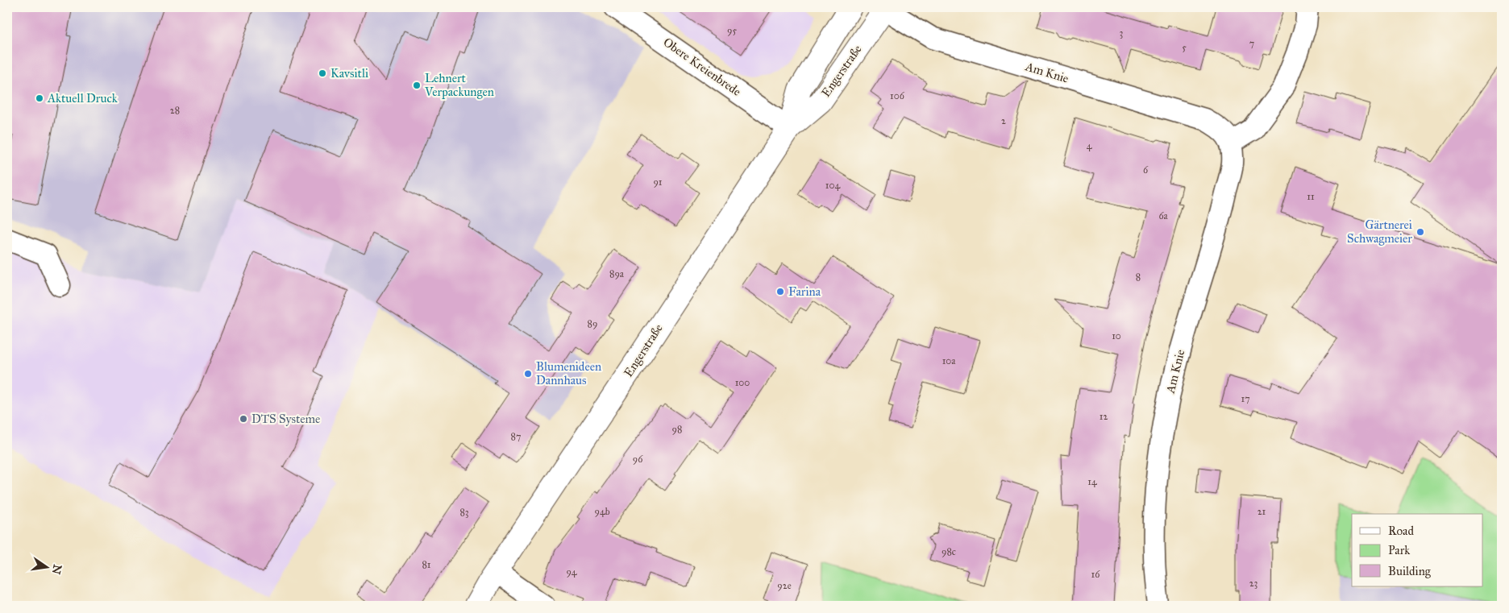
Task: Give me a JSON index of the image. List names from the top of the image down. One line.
{"streets":{"main road":["Engerstraße"],"street":["Obere Kreienbrede","Am Knie"]},"crossings":[["Obere Kreienbrede","Engerstraße"],["Engerstraße","Am Knie"]],"places":["Kavsitli","Lehnert Verpackungen","Aktuell Druck","Gärtnerei Schwagmeier","Farina","Blumenideen Dannhaus","DTS Systeme"],"house_numbers":["95","3","7","5","106","28","2","4","6","91","104","11","6a","89a","8","89","10","10a","100","17","12","98","87","96","14","94b","21","83","98c","81","94","16","23","92e"],"legend":["Road","Park","Building"],"north":"right"}
